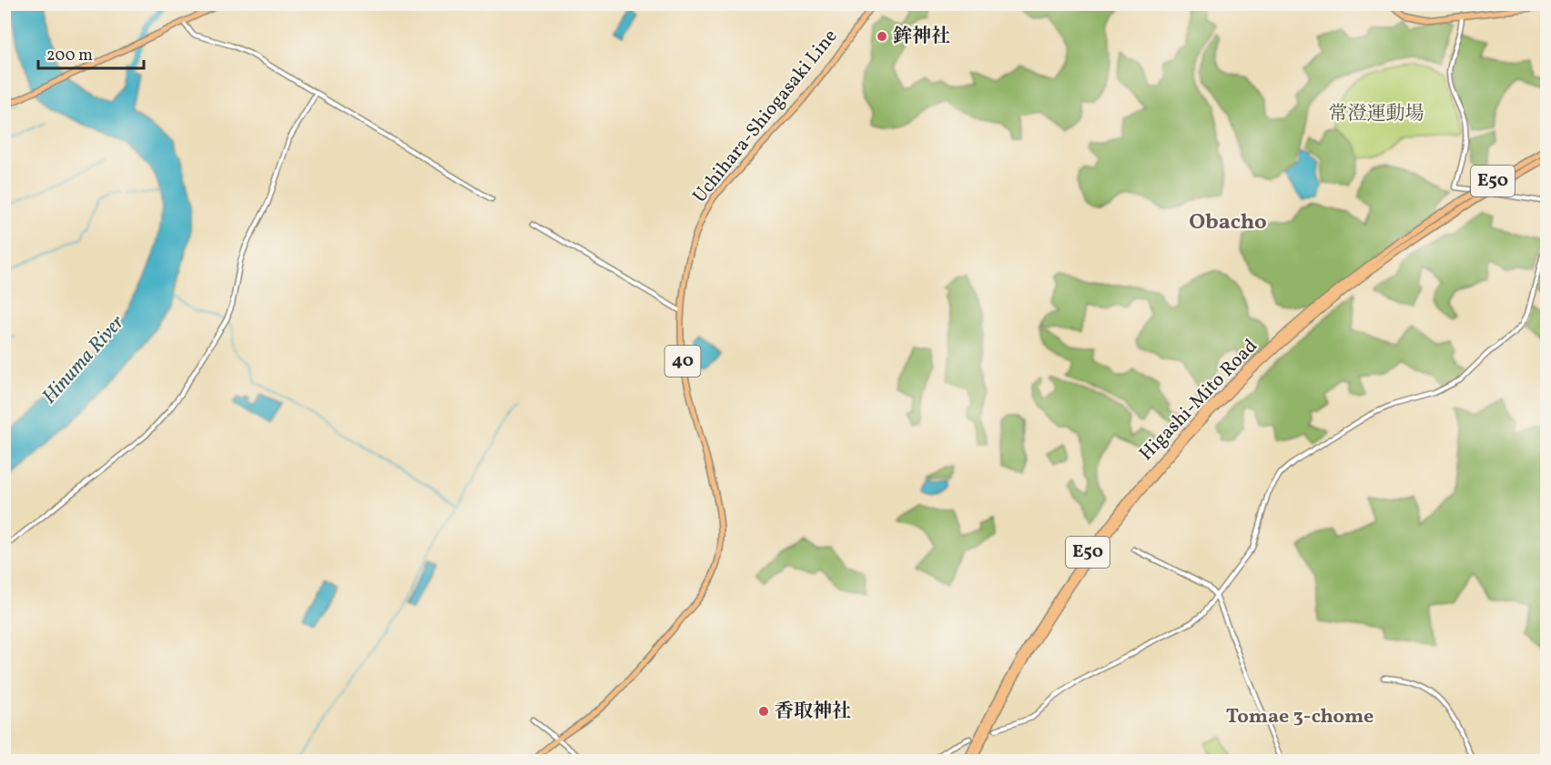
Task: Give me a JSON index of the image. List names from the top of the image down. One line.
{"streets":{"highway":["E50","Higashi-Mito Road"],"main road":["Uchihara-Shiogasaki Line","40"]},"districts":["Obacho","Tomae 3-chome"],"water":["Hinuma River"],"parks":["常澄運動場"],"places":["鉾神社","香取神社"],"scale_bar":"200 m"}
